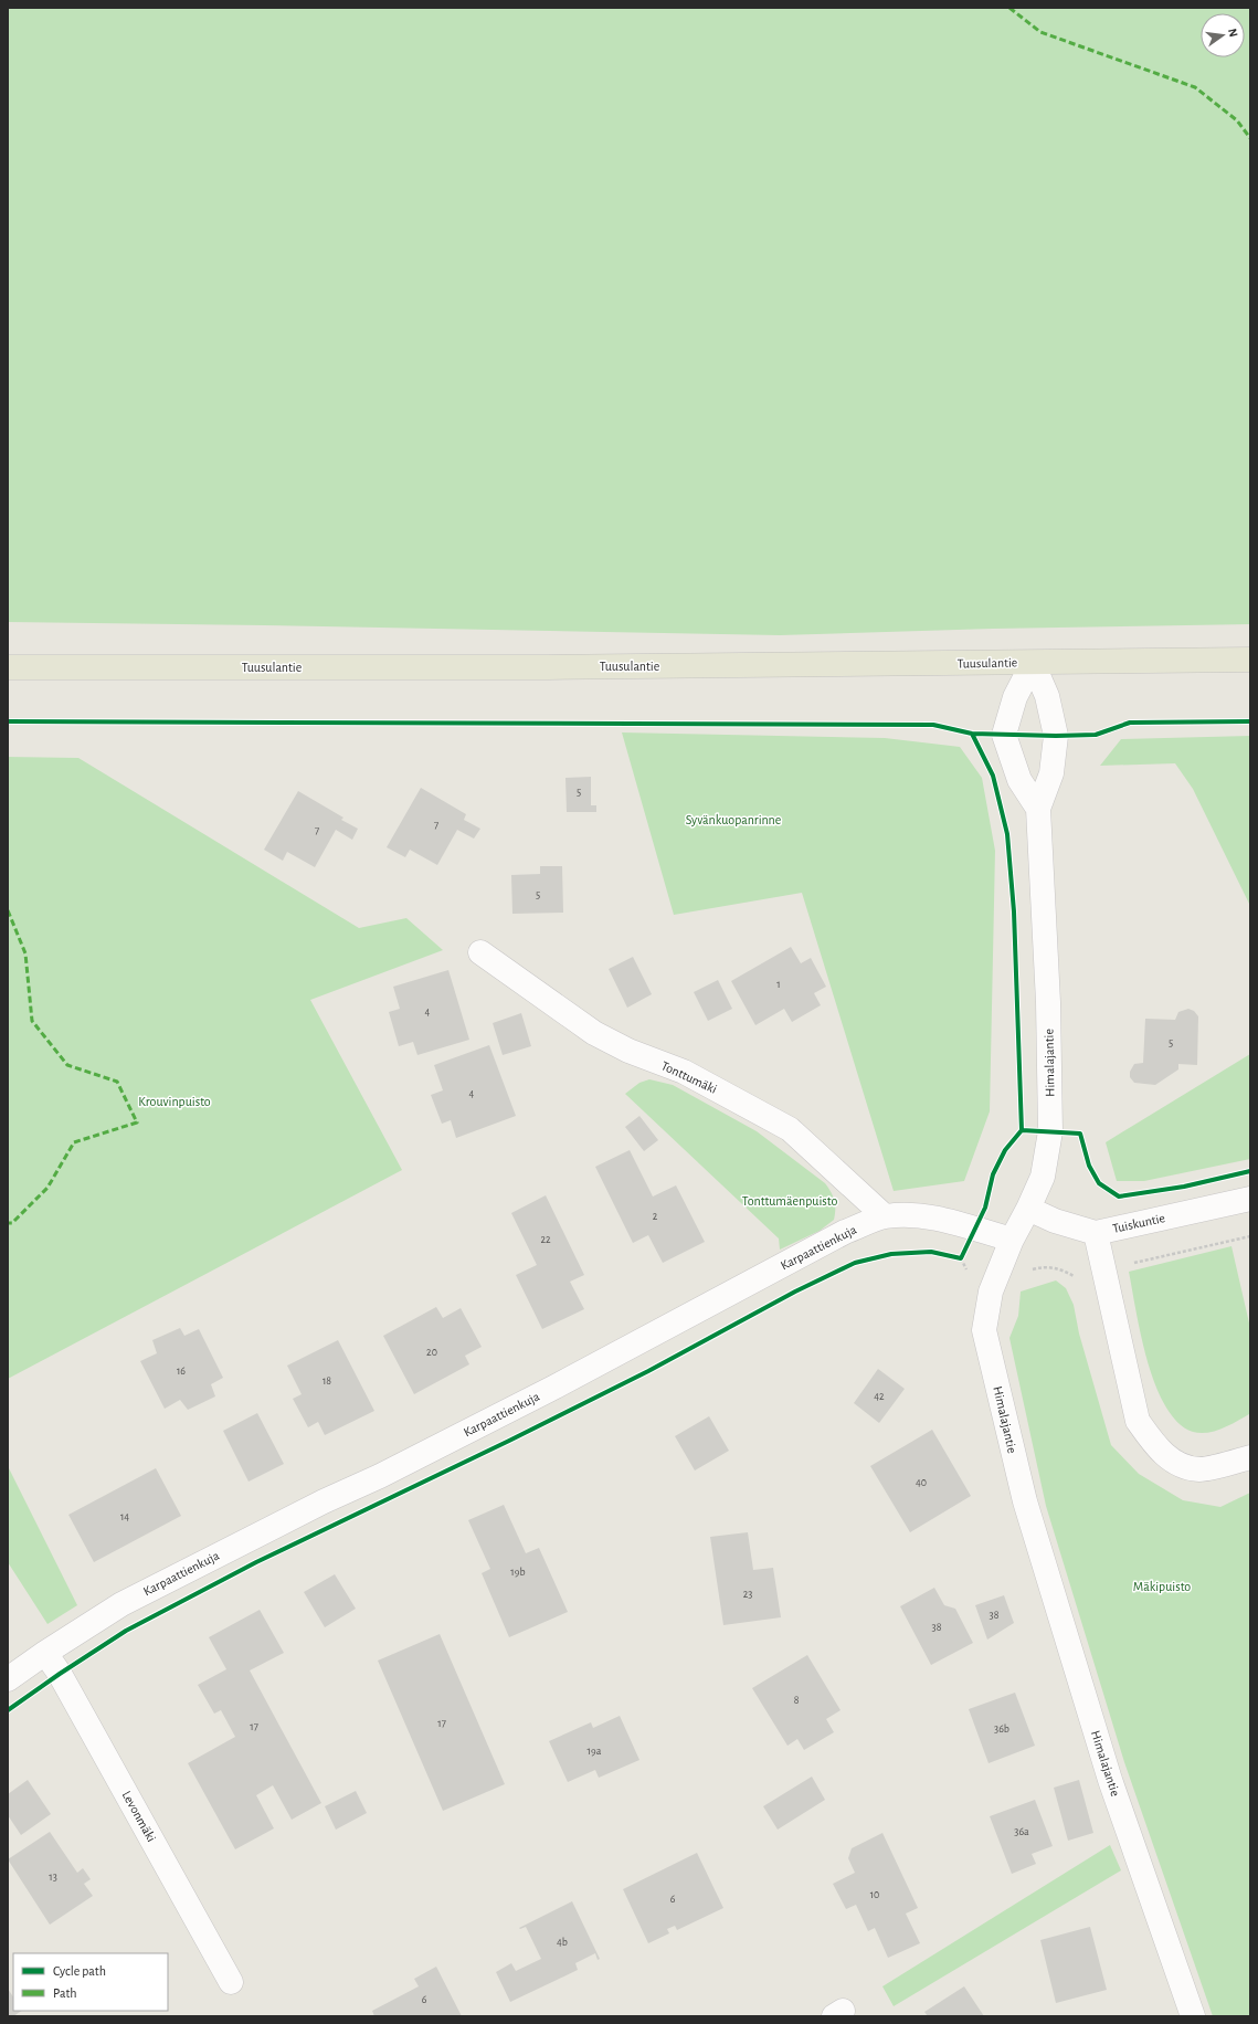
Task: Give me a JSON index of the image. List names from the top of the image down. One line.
{"streets":{"main road":["Tuusulantie"],"street":["Himalajantie","Tonttumäki","Tuiskuntie","Karpaattienkuja","Levonmäki"]},"crossings":[["Tuusulantie","Himalajantie"],["Himalajantie","Tuiskuntie"],["Himalajantie","Karpaattienkuja"],["Tonttumäki","Karpaattienkuja"],["Karpaattienkuja","Levonmäki"]],"parks":["Syvänkuopanrinne","Krouvinpuisto","Tonttumäenpuisto","Mäkipuisto"],"house_numbers":["5","7","7","5","1","4","5","4","2","22","20","16","18","42","40","14","19b","23","38","38","8","17","17","36b","19a","36a","13","10","6","4b","6"],"legend":["Cycle path","Path"],"north":"right"}
